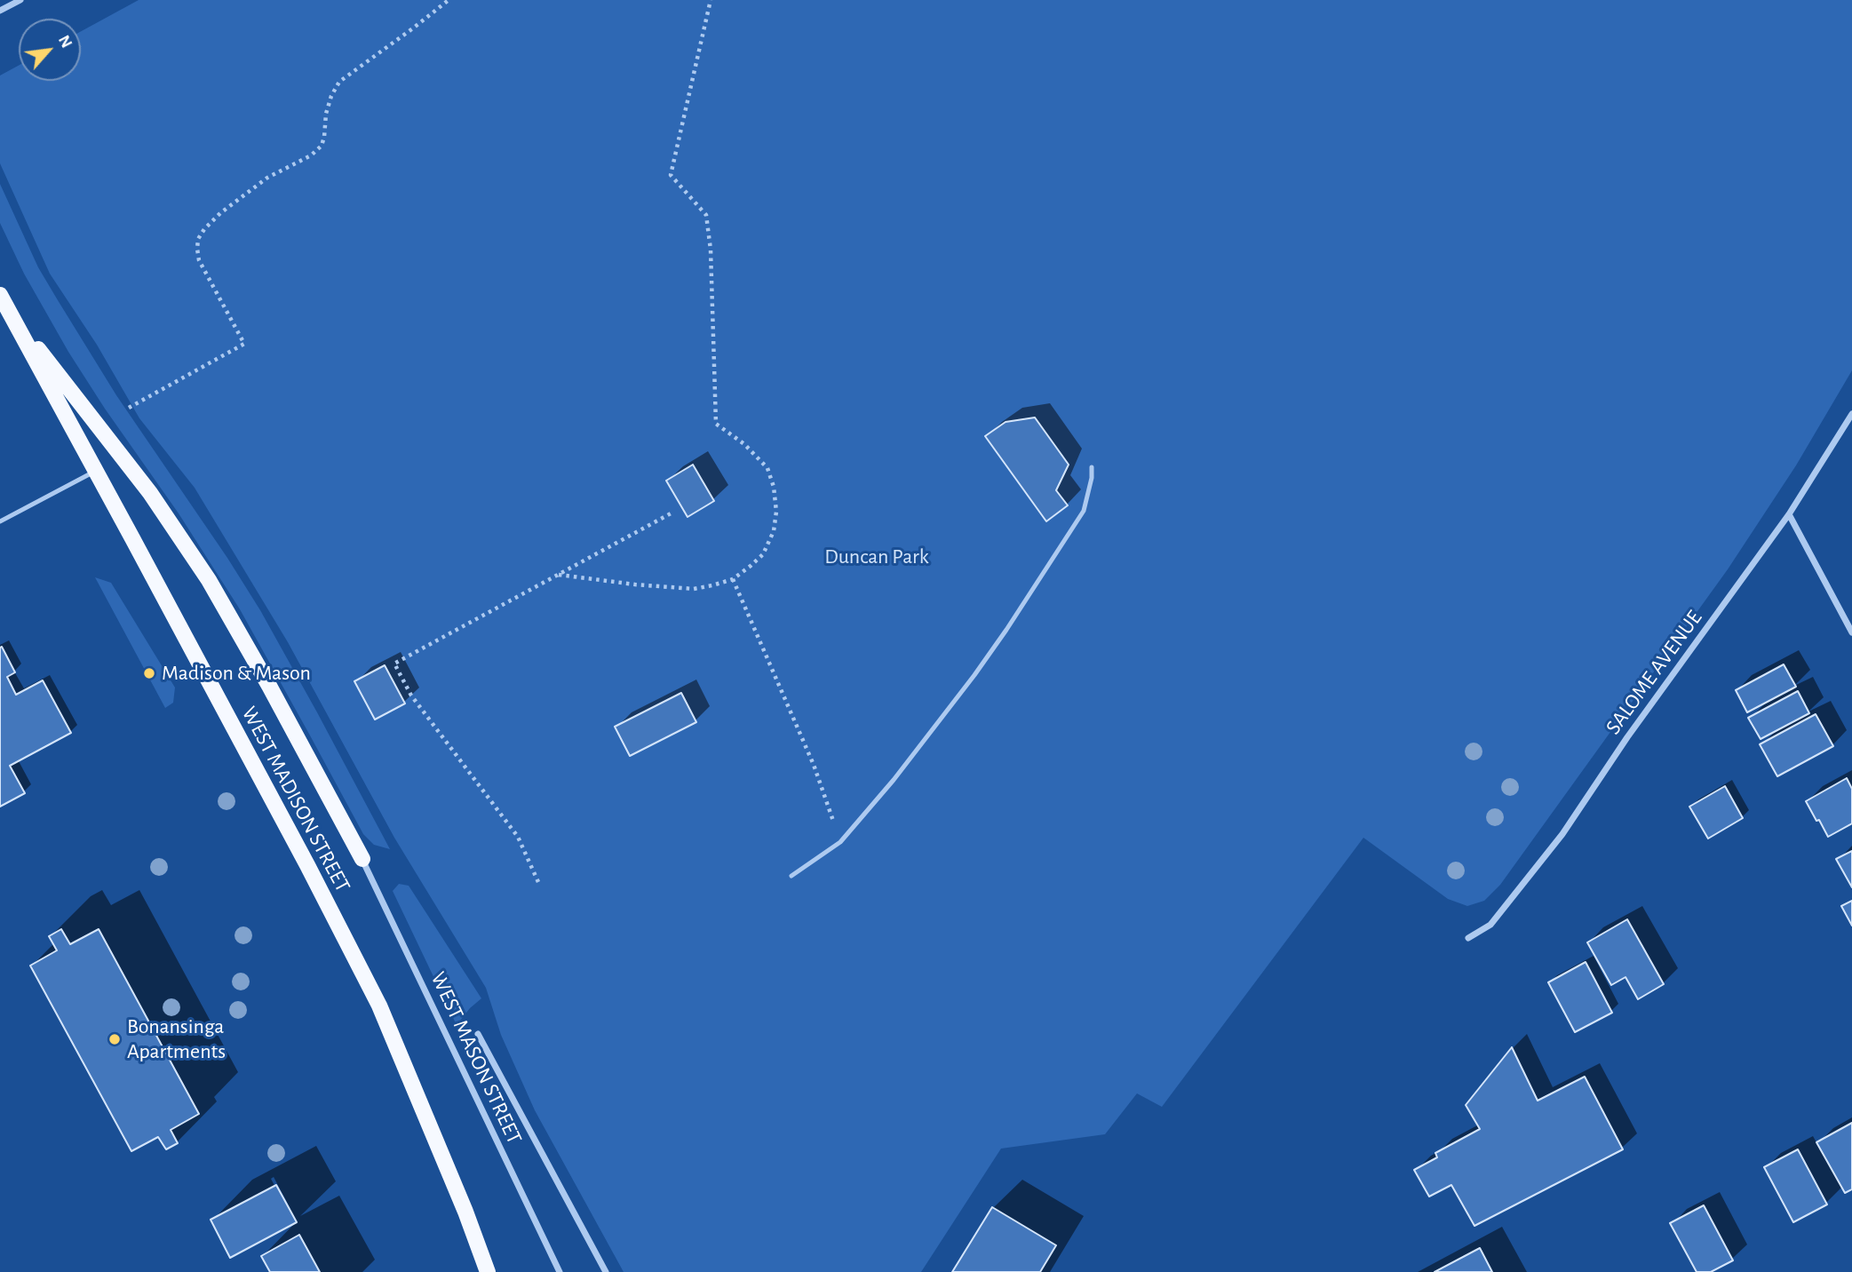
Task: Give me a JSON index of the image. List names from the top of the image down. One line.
{"streets":{"main road":["WEST MADISON STREET"],"street":["SALOME AVENUE","WEST MASON STREET"]},"parks":["Duncan Park"],"places":["Madison & Mason","Bonansinga Apartments"],"north":"top right"}
